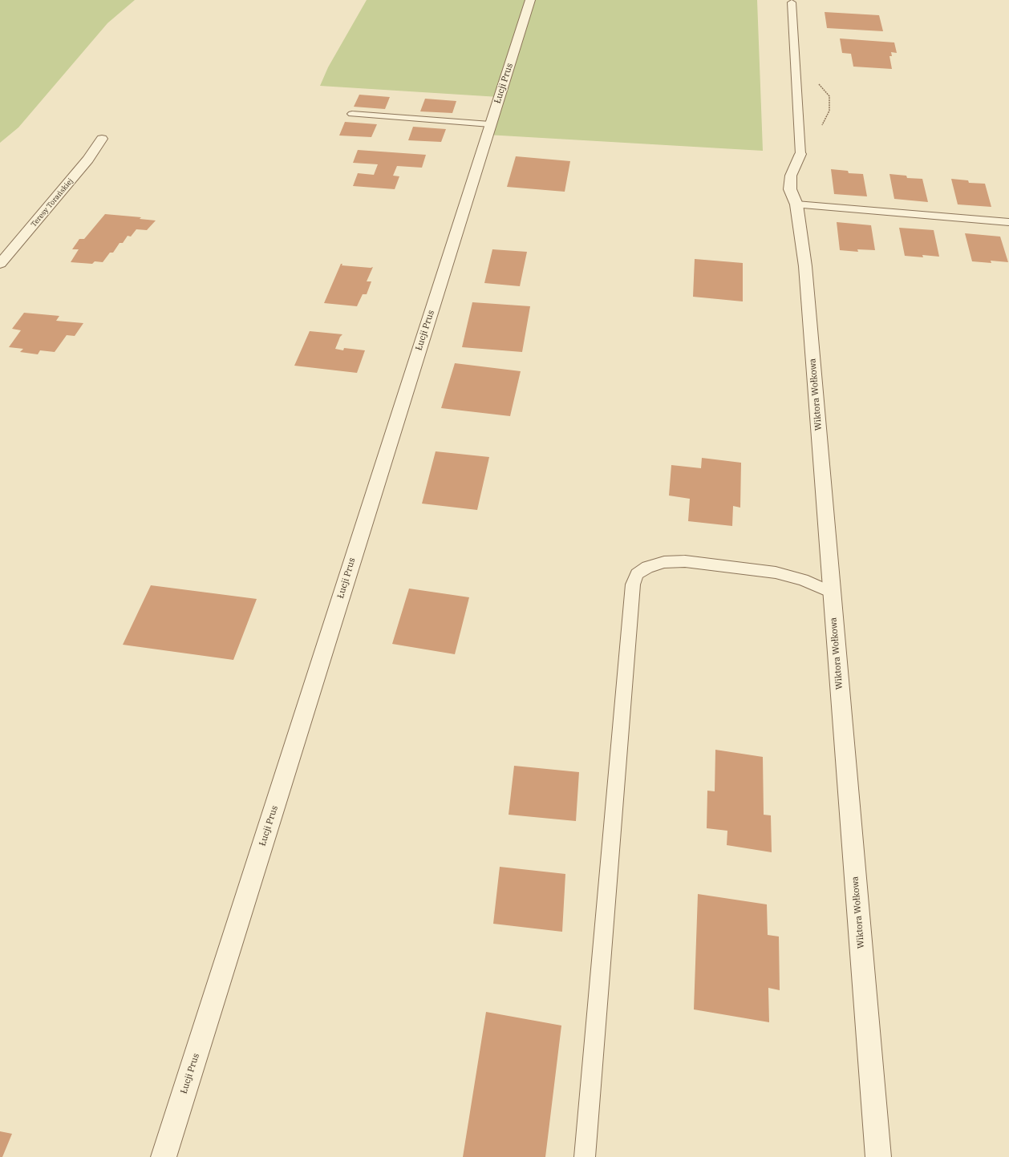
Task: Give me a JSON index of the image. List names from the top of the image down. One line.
{"streets":{"street":["Łucji Prus","Teresy Torańskiej","Wiktora Wołkowa"]}}
